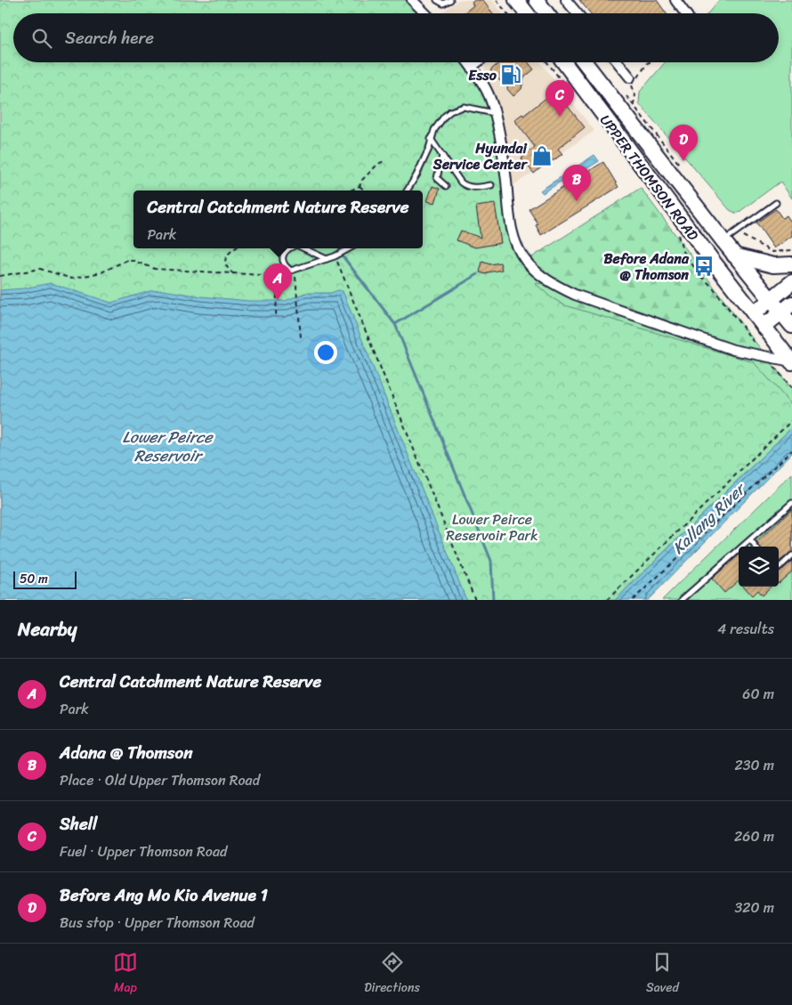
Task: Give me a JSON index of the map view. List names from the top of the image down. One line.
{"streets":{"main road":["UPPER THOMSON ROAD"]},"water":["Lower Peirce Reservoir","Kallang River"],"parks":["Lower Peirce Reservoir Park"],"places":{"fuel station":["Esso"],"shop":["Hyundai Service Center"],"bus stop":["Before Adana @ Thomson"]},"scale_bar":"50 m","page":{"search":"Search here","pins":["C","D","B","A"],"popup":["Central Catchment Nature Reserve","Park"],"scale":"50 m","heading":["Nearby","4 results"],"list":[{"mark":"A","name":"Central Catchment Nature Reserve","note":"Park","value":"60 m"},{"mark":"B","name":"Adana @ Thomson","note":"Place · Old Upper Thomson Road","value":"230 m"},{"mark":"C","name":"Shell","note":"Fuel · Upper Thomson Road","value":"260 m"},{"mark":"D","name":"Before Ang Mo Kio Avenue 1","note":"Bus stop · Upper Thomson Road","value":"320 m"}],"nav":["Map","Directions","Saved"]}}
